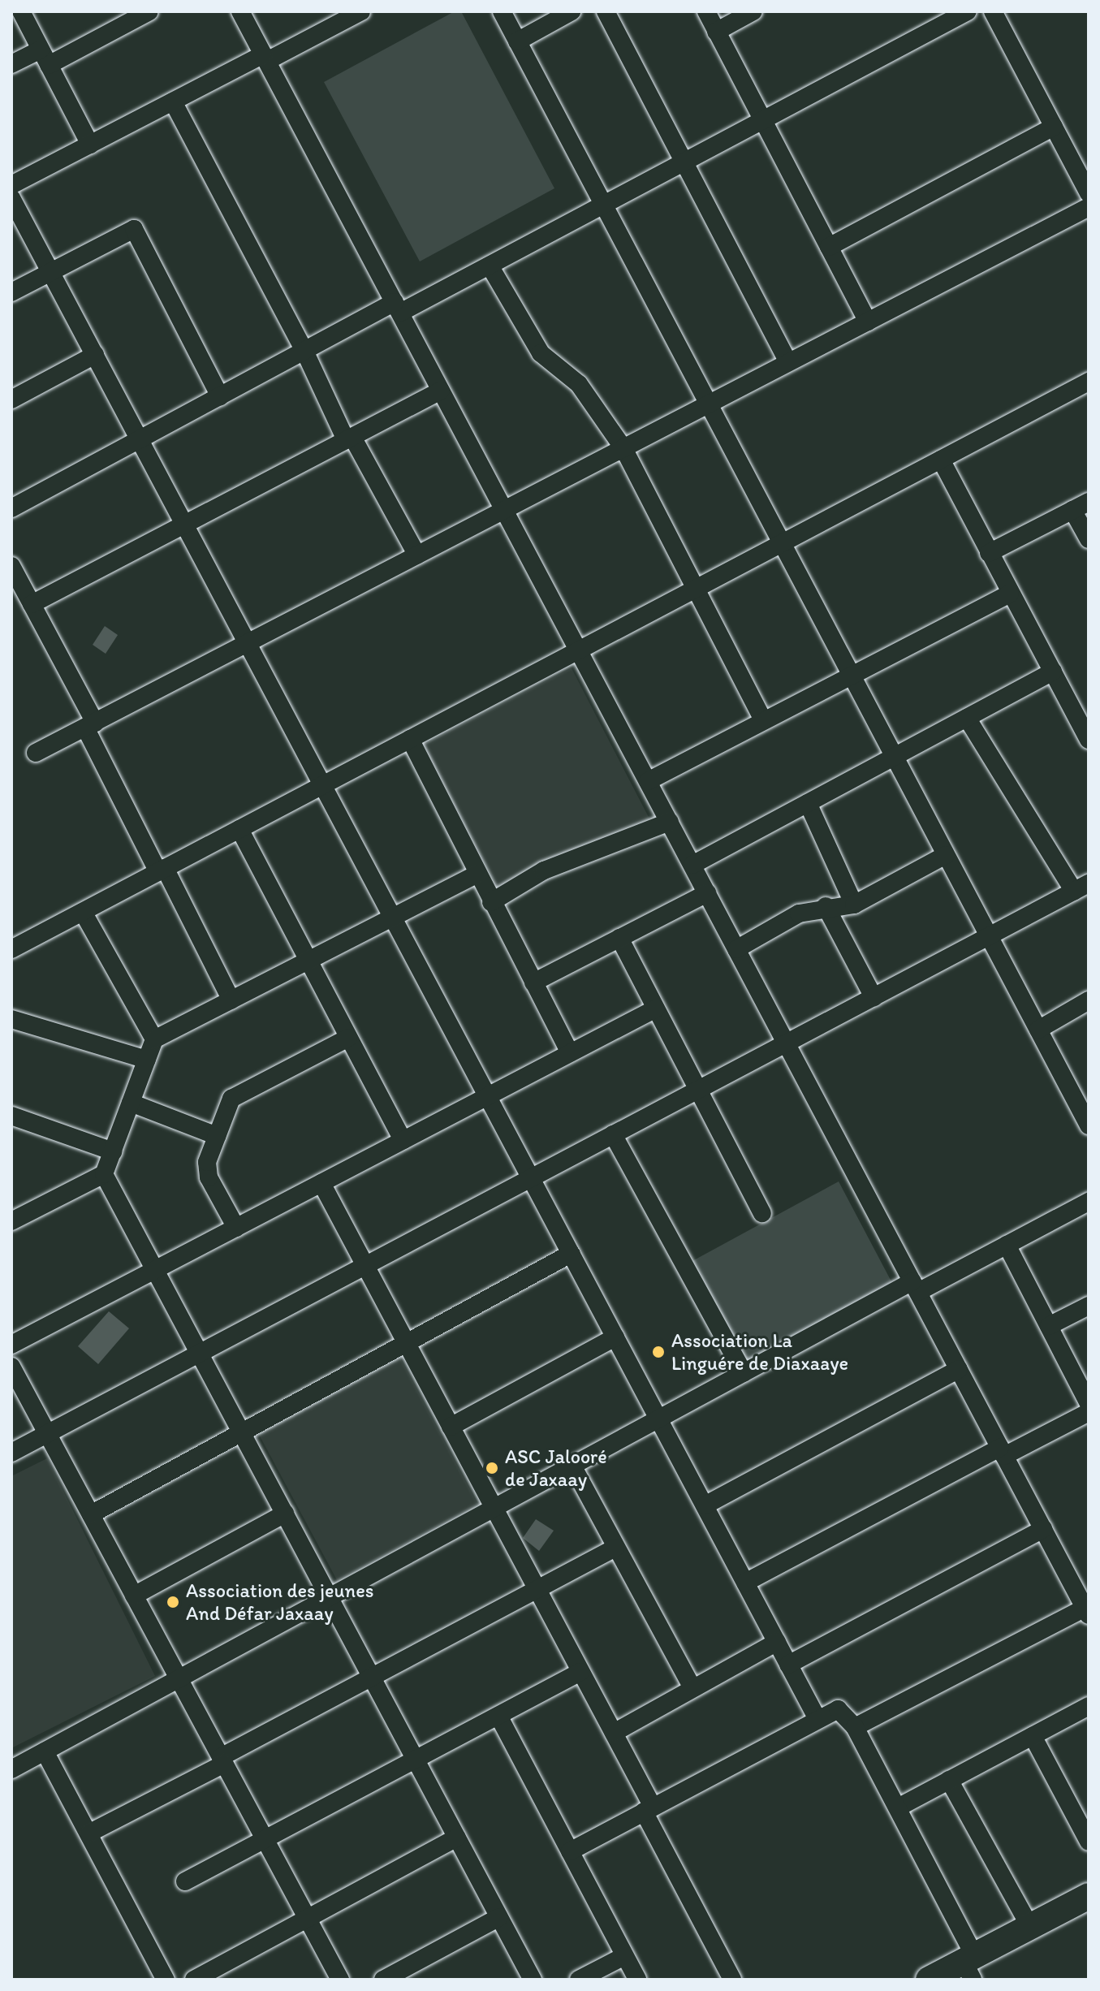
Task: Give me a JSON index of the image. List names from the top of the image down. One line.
{"places":["Association La Linguére de Diaxaaye","ASC Jalooré de Jaxaay","Association des jeunes And Défar Jaxaay"]}
